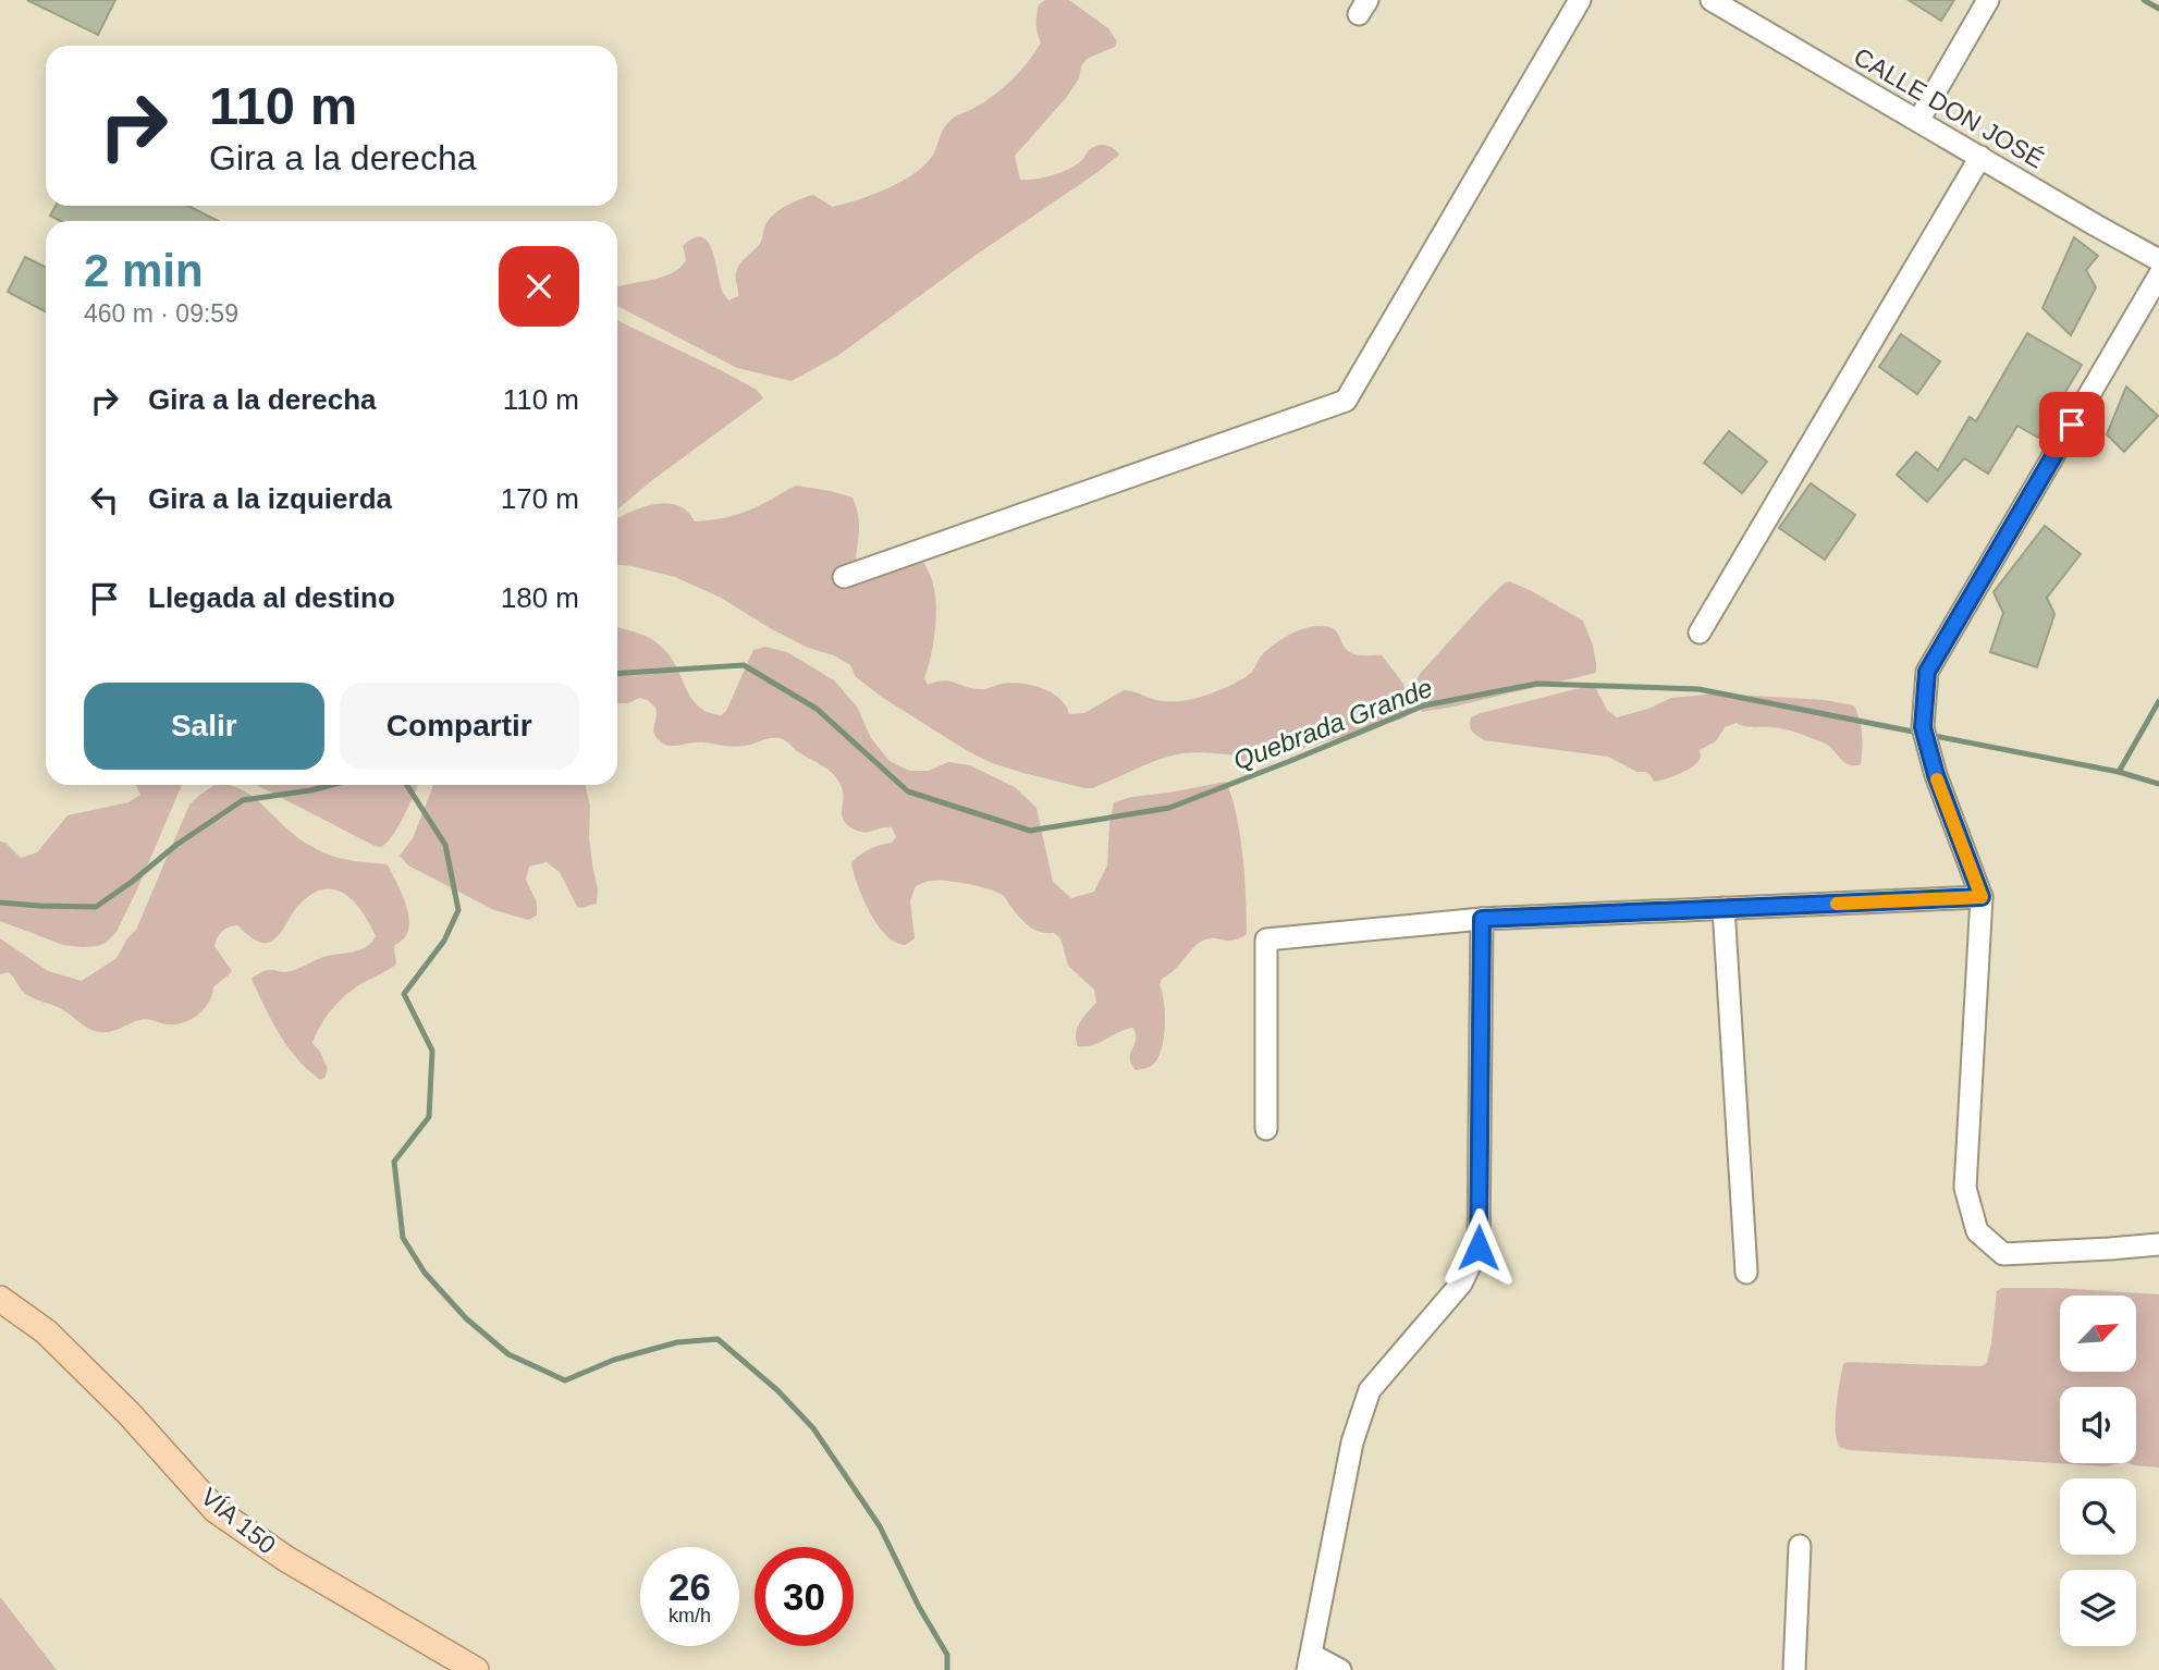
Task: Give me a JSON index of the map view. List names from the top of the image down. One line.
{"streets":{"main road":["VÍA 150"],"street":["CALLE DON JOSÉ"]},"water":["Quebrada Grande"],"north":"top right","page":{"turn":["110 m","Gira a la derecha"],"heading":["2 min","460 m · 09:59"],"list":[{"name":"Gira a la derecha","value":"110 m"},{"name":"Gira a la izquierda","value":"170 m"},{"name":"Llegada al destino","value":"180 m"}],"buttons":["Salir","Compartir"],"speed":"26 km/h","limit":"30"}}
